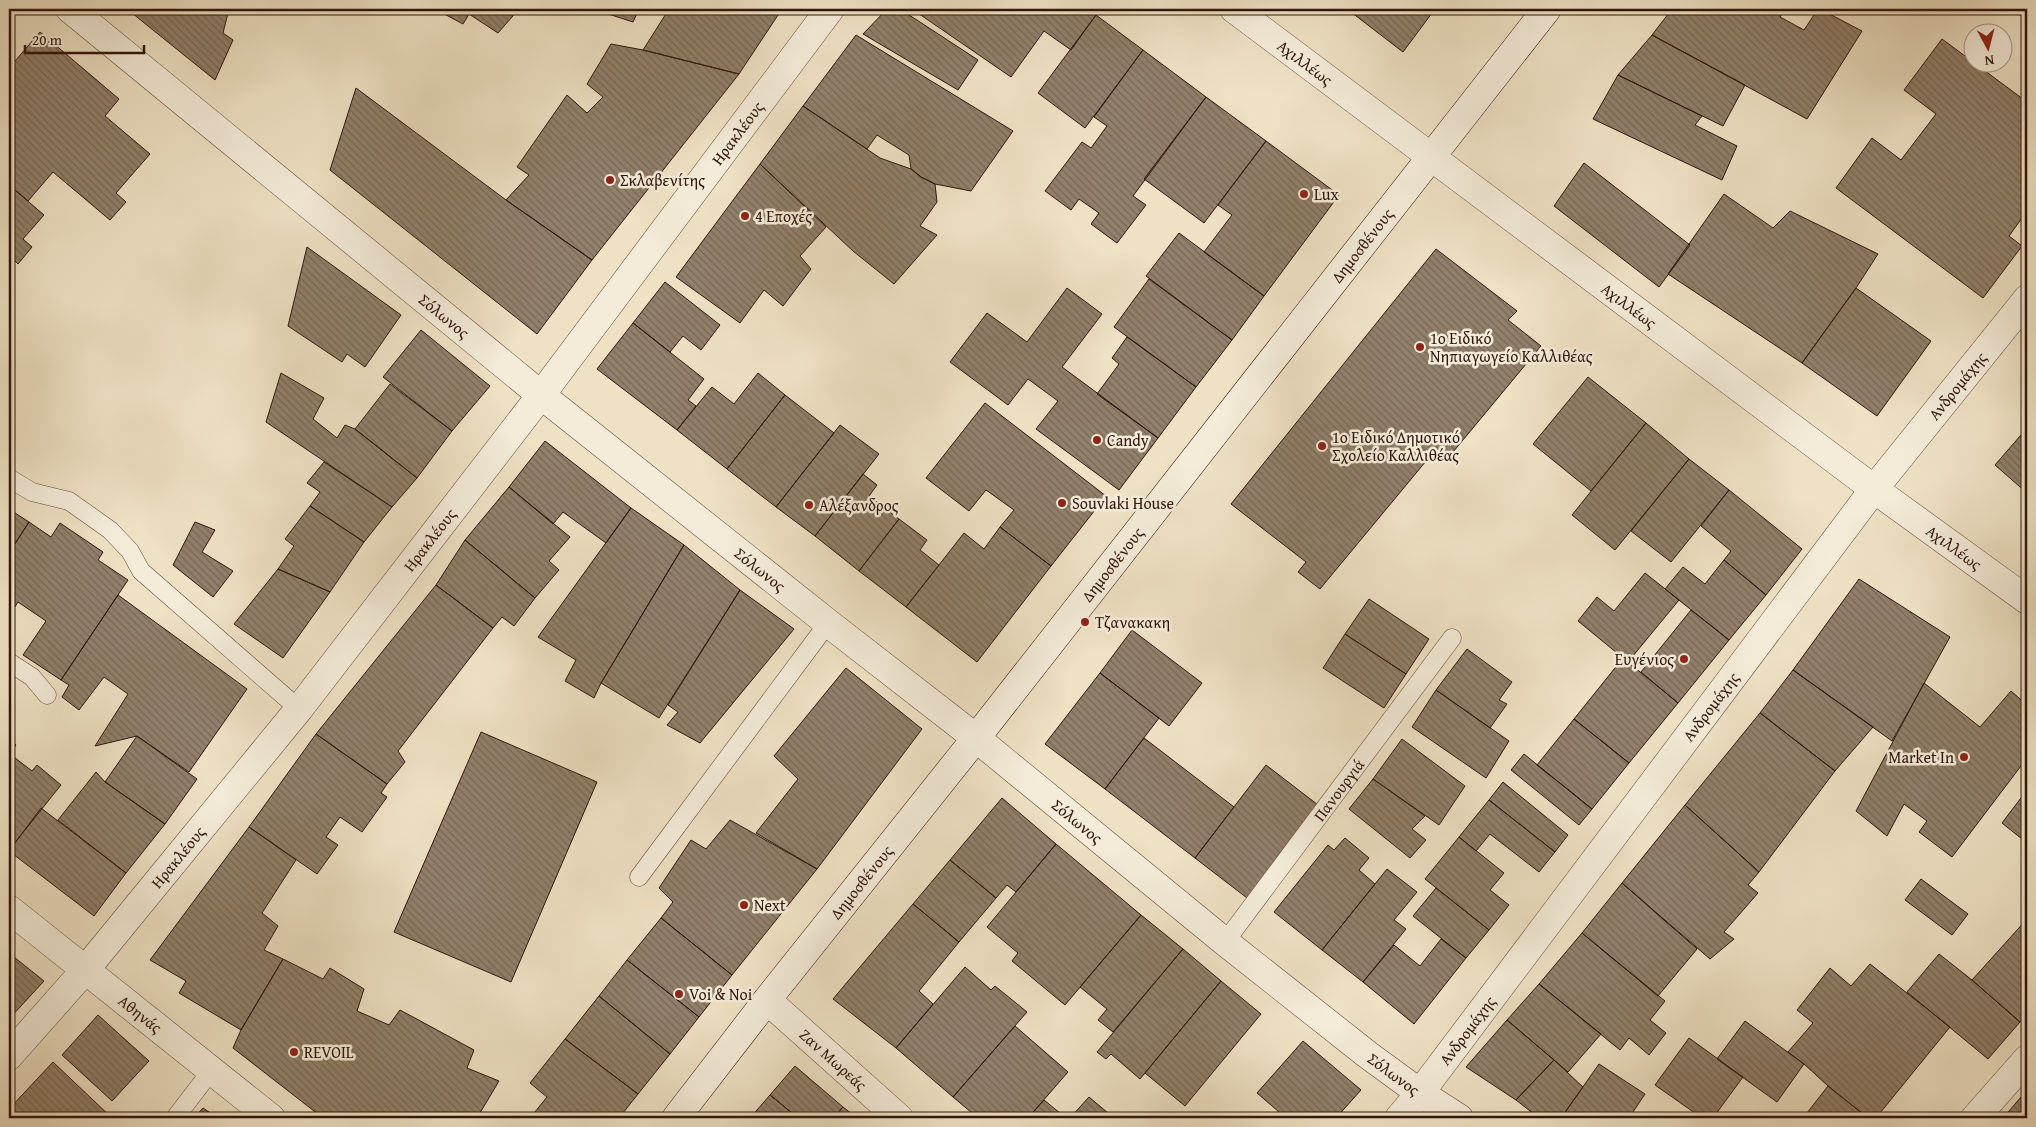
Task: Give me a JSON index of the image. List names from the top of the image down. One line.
{"streets":{"street":["Αχιλλέως","Ηρακλέους","Δημοσθένους","Σόλωνος","Ανδρομάχης","Αθηνάς","Ζαν Μωρεάς"],"lane":["Πανουργιά"]},"crossings":[["Αχιλλέως","Δημοσθένους"],["Αχιλλέως","Ανδρομάχης"],["Ηρακλέους","Σόλωνος"],["Ηρακλέους","Αθηνάς"],["Δημοσθένους","Σόλωνος"],["Δημοσθένους","Ζαν Μωρεάς"],["Σόλωνος","Ανδρομάχης"],["Σόλωνος","Πανουργιά"]],"places":["Σκλαβενίτης","Lux","4 Εποχές","1ο Ειδικό Νηπιαγωγείο Καλλιθέας","Candy","1ο Ειδικό Δημοτικό Σχολείο Καλλιθέας","Souvlaki House","Αλέξανδρος","Τζανακακη","Ευγένιος","Market In","Next","Voi & Noi","REVOIL"],"scale_bar":"20 m","north":"bottom"}
